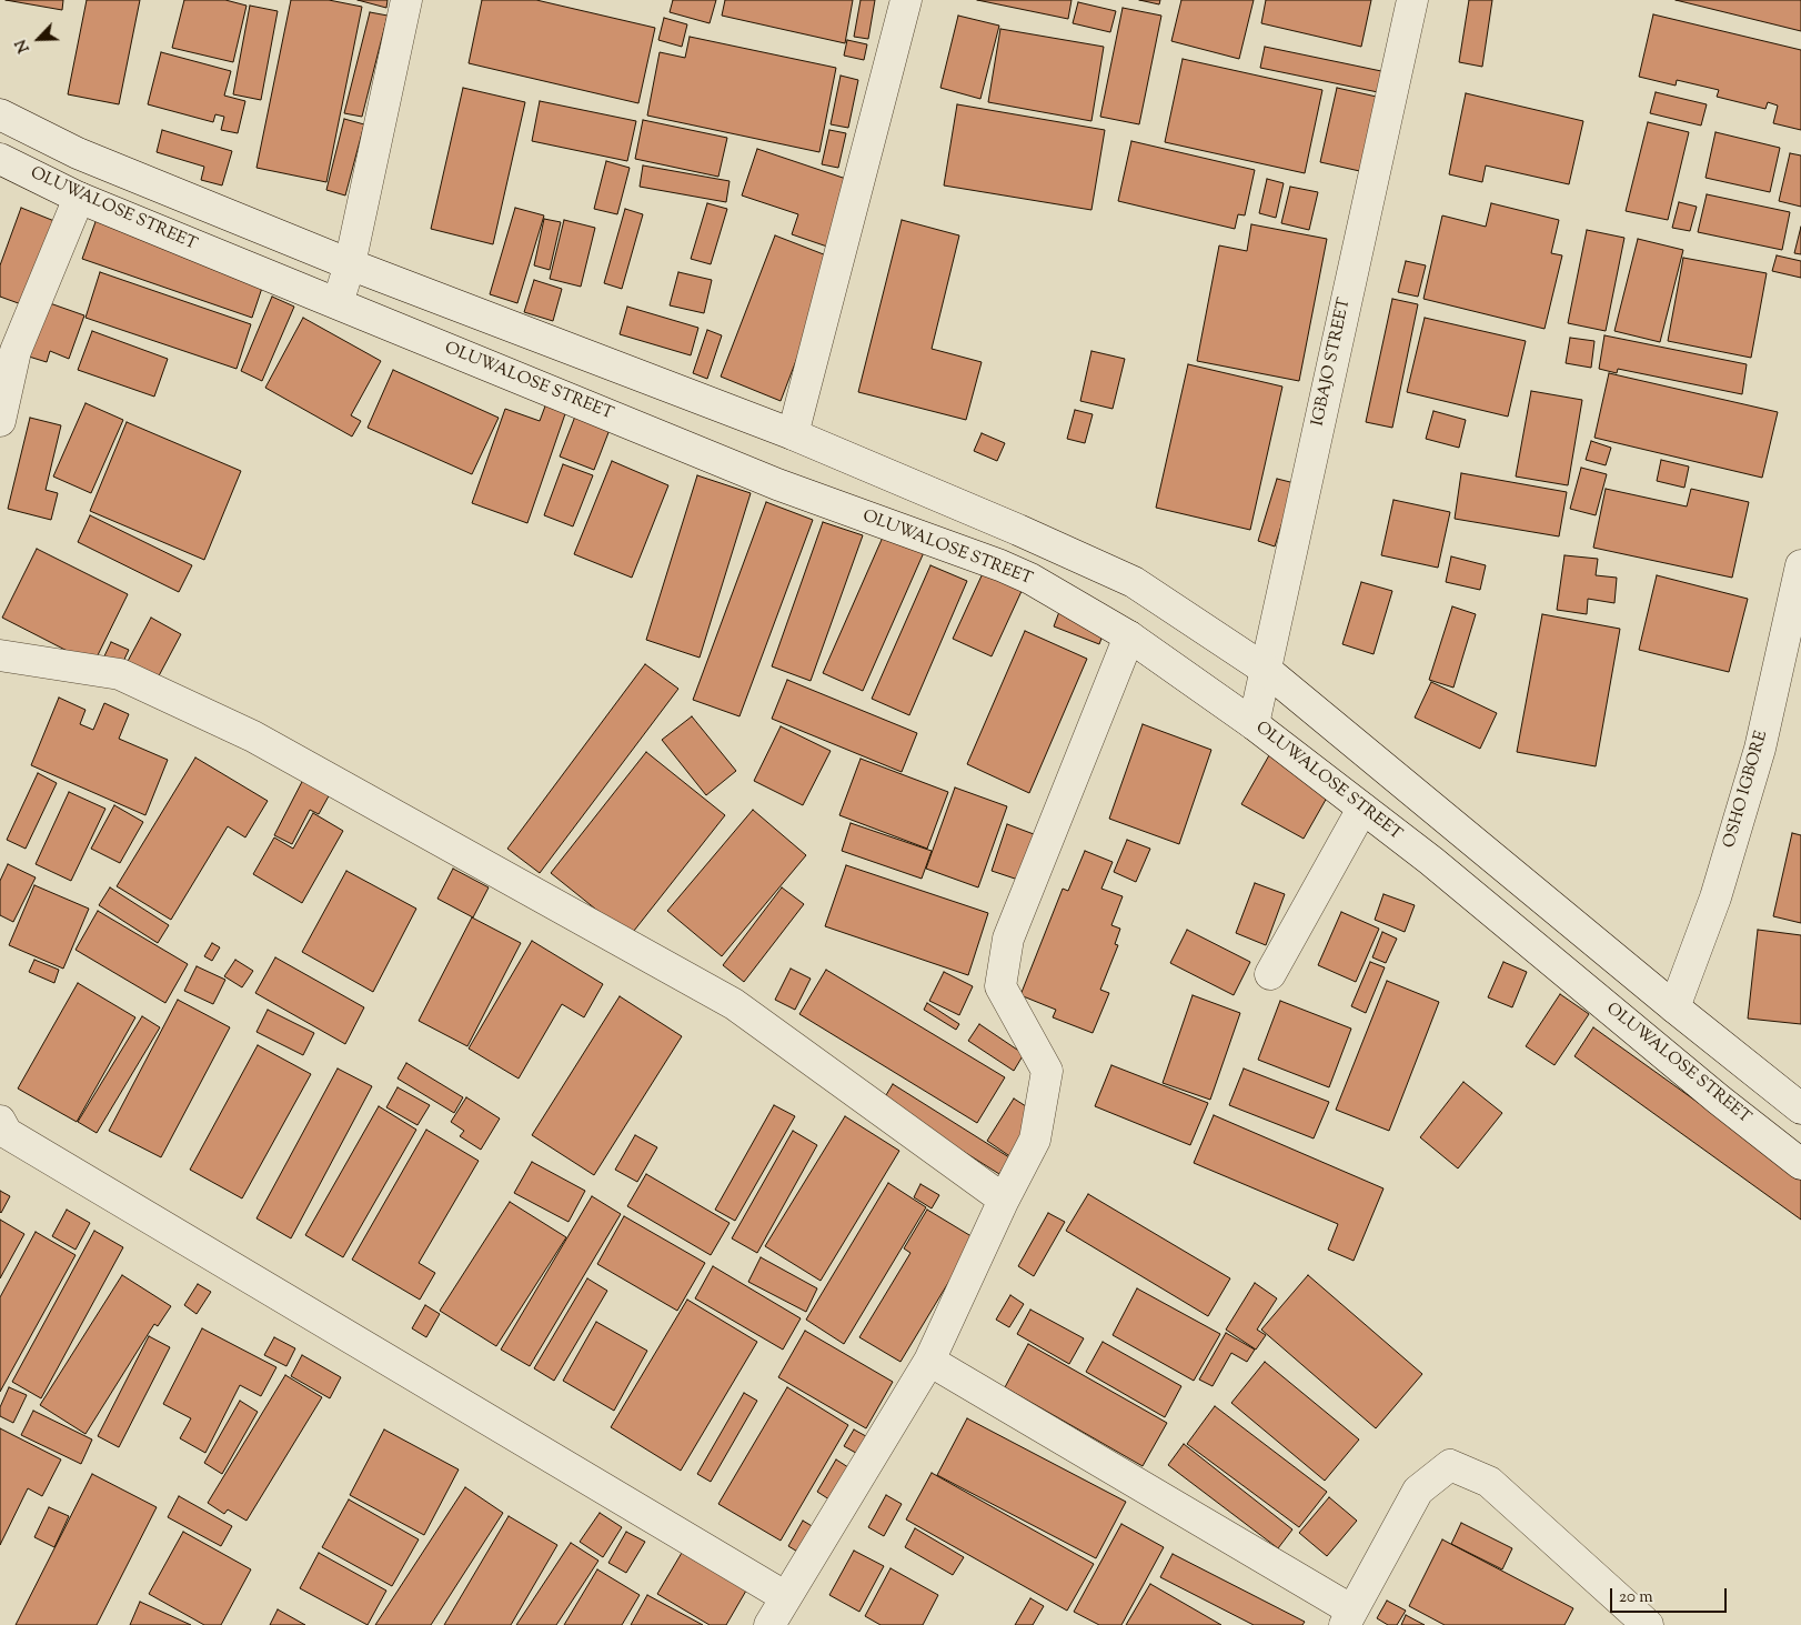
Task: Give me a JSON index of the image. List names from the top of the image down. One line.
{"streets":{"street":["OLUWALOSE STREET","IGBAJO STREET","OSHO IGBORE"]},"crossings":[["OLUWALOSE STREET","IGBAJO STREET"]],"scale_bar":"20 m","north":"bottom left"}
